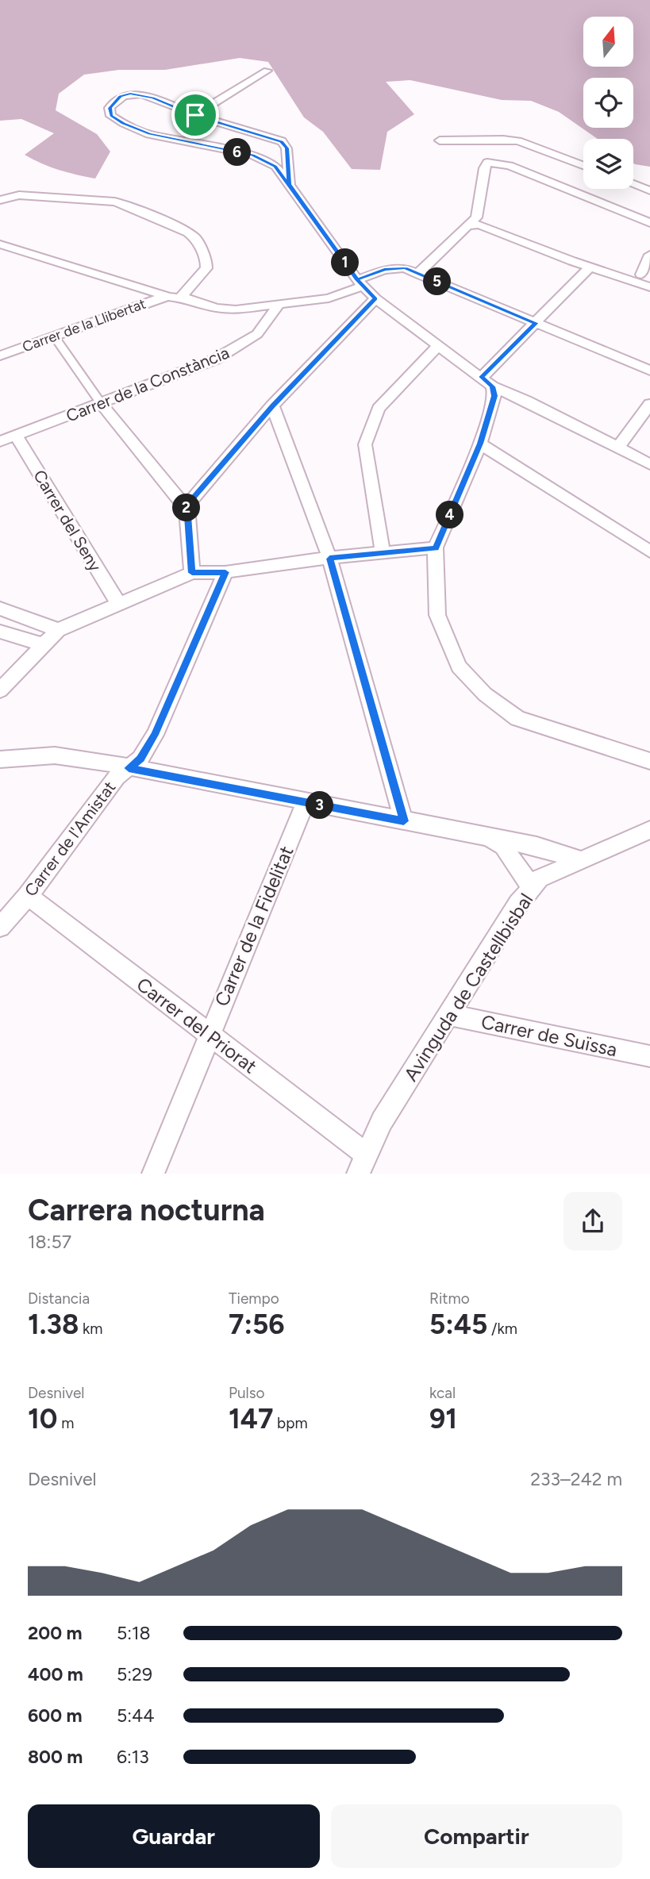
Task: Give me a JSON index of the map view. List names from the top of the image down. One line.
{"streets":{"street":["Carrer de la Llibertat","Carrer de la Constància","Carrer del Seny","Carrer de l'Amistat","Carrer de la Fidelitat","Avinguda de Castellbisbal","Carrer del Priorat","Carrer de Suïssa"]},"crossings":[["Carrer de la Constància","Carrer del Seny"],["Carrer de l'Amistat","Carrer del Priorat"],["Carrer de la Fidelitat","Carrer del Priorat"],["Avinguda de Castellbisbal","Carrer del Priorat"],["Avinguda de Castellbisbal","Carrer de Suïssa"]],"north":"top","page":{"pins":["6","1","5","2","4","3"],"heading":["Carrera nocturna","18:57"],"stats":[["Distancia","1.38 km"],["Tiempo","7:56"],["Ritmo","5:45 /km"],["Desnivel","10 m"],["Pulso","147 bpm"],["kcal","91"]],"chart":["Desnivel","233–242 m"],"list":[{"name":"200 m","note":"5:18"},{"name":"400 m","note":"5:29"},{"name":"600 m","note":"5:44"},{"name":"800 m","note":"6:13"}],"buttons":["Guardar","Compartir"]}}
